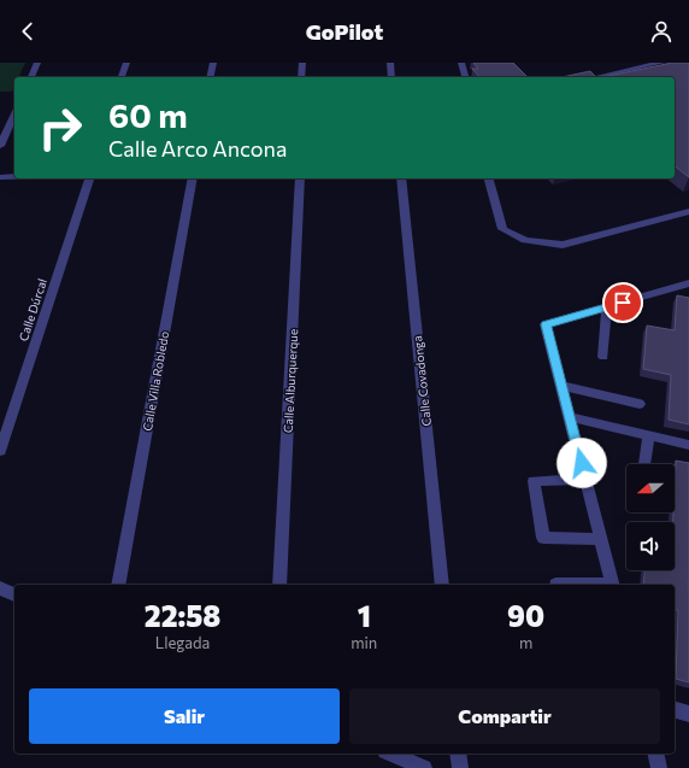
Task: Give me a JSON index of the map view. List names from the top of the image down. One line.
{"streets":{"street":["Calle Dúrcal","Calle Villa Robledo","Calle Alburquerque","Calle Covadonga"]},"north":"left","page":{"header":"GoPilot","turn":["60 m","Calle Arco Ancona"],"eta":["22:58","Llegada","1","min","90","m"],"buttons":["Salir","Compartir"]}}
